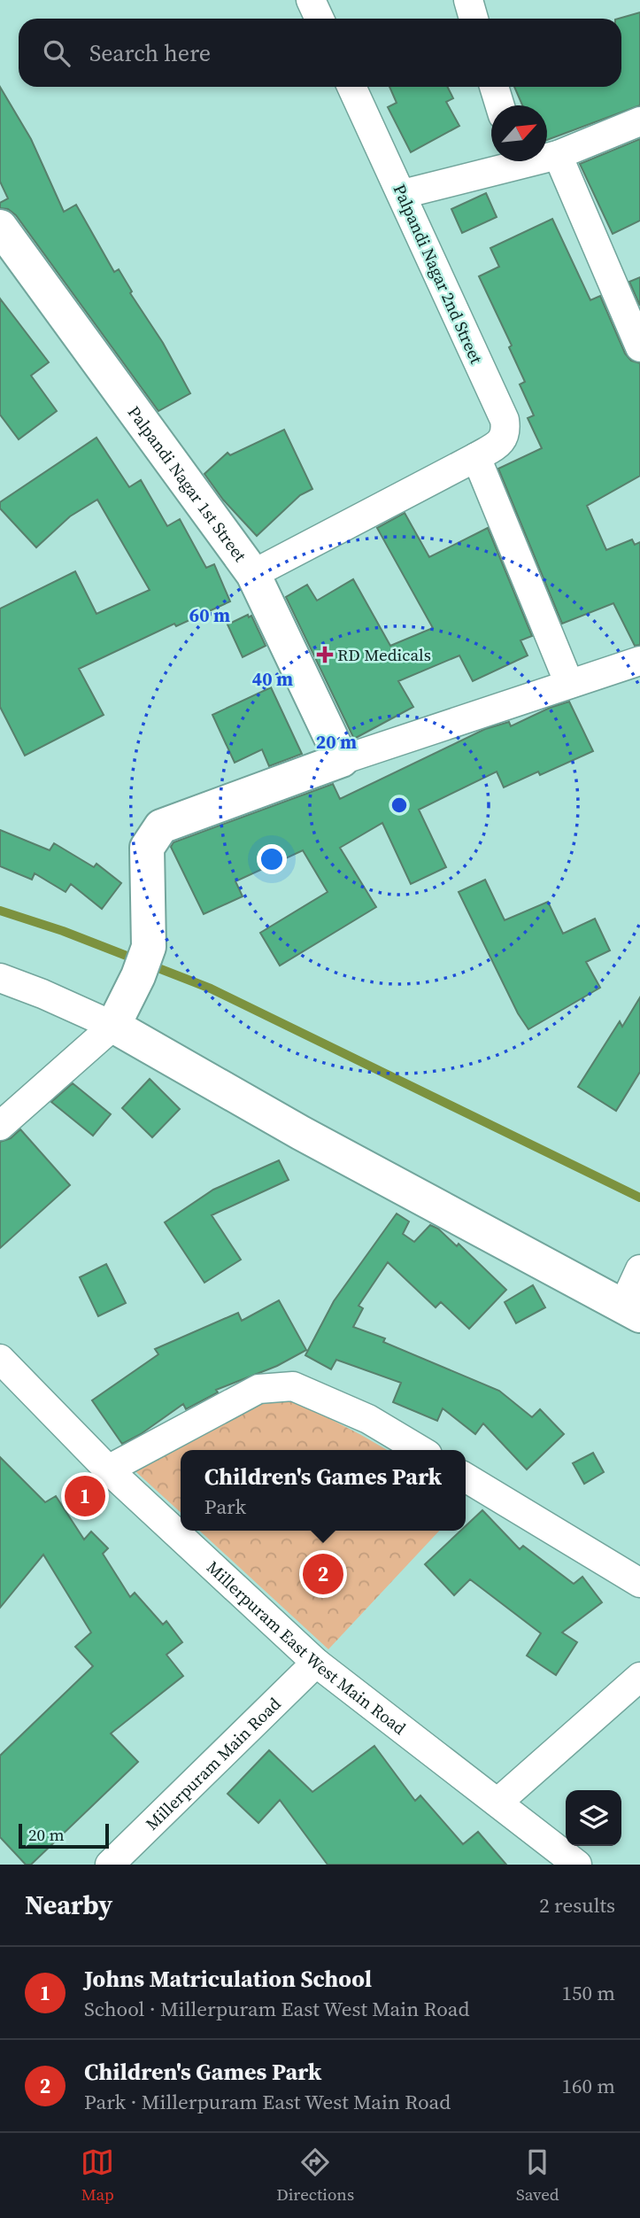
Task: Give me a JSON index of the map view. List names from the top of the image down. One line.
{"streets":{"street":["Palpandi Nagar 2nd Street","Palpandi Nagar 1st Street","Millerpuram East West Main Road","Millerpuram Main Road"]},"crossings":[["Palpandi Nagar 2nd Street","Palpandi Nagar 1st Street"],["Millerpuram East West Main Road","Millerpuram Main Road"]],"places":{"health":["RD Medicals"]},"scale_bar":"20 m","north":"top right","page":{"search":"Search here","popup":["Children's Games Park","Park"],"pins":["1","2"],"scale":"20 m","heading":["Nearby","2 results"],"list":[{"mark":"1","name":"Johns Matriculation School","note":"School · Millerpuram East West Main Road","value":"150 m"},{"mark":"2","name":"Children's Games Park","note":"Park · Millerpuram East West Main Road","value":"160 m"}],"nav":["Map","Directions","Saved"]},"rings":["60 m","40 m","20 m"]}
